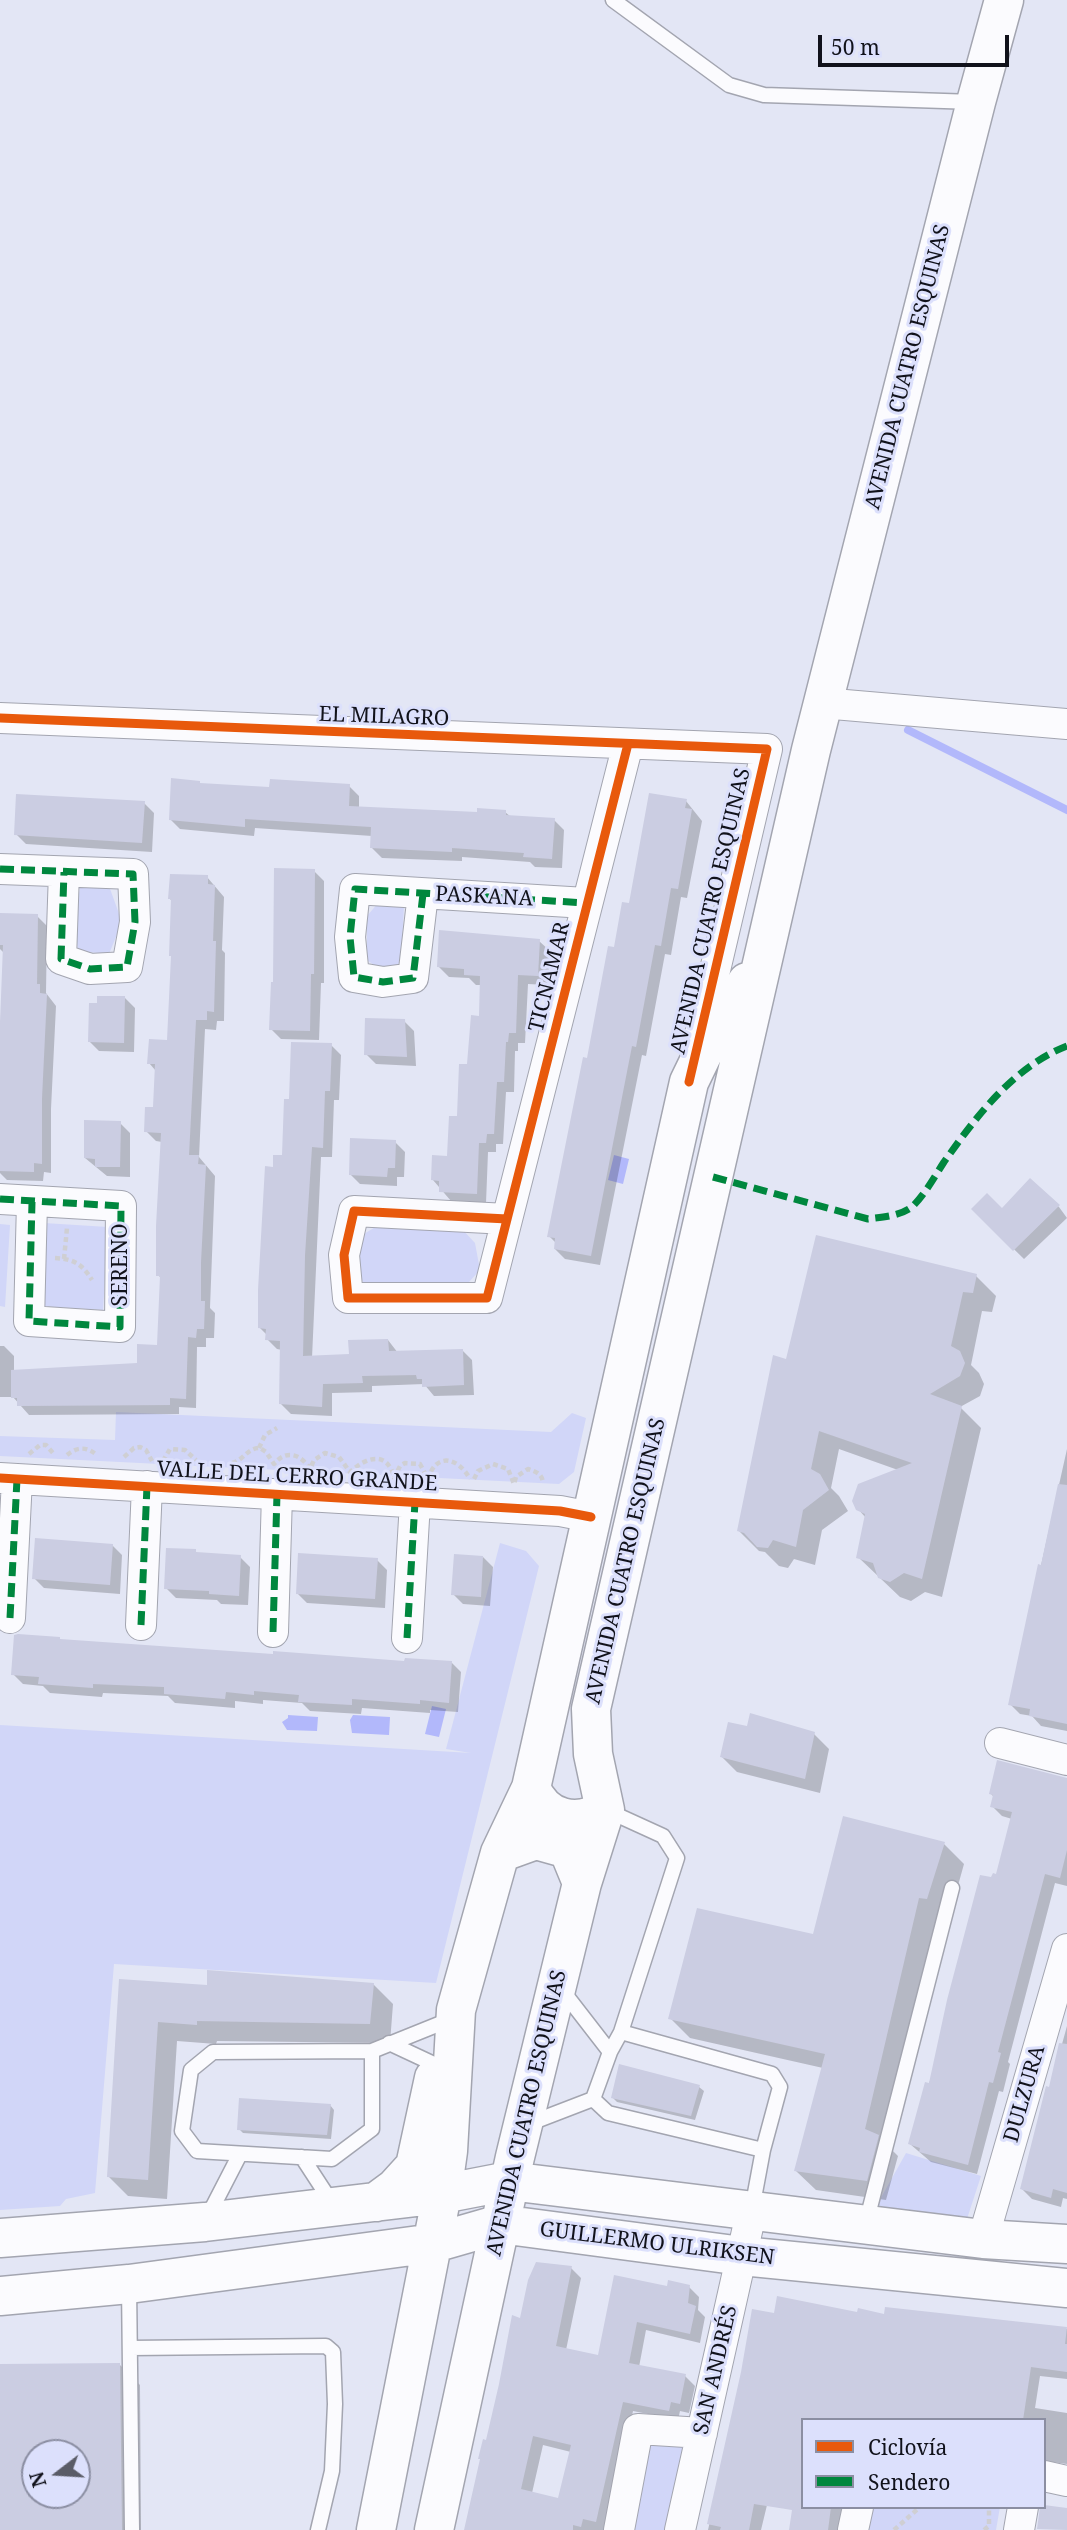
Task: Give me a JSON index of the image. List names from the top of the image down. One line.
{"streets":{"main road":["AVENIDA CUATRO ESQUINAS","GUILLERMO ULRIKSEN"],"street":["EL MILAGRO","PASKANA","TICNAMAR","SERENO","VALLE DEL CERRO GRANDE","DULZURA","SAN ANDRÉS"]},"crossings":[["AVENIDA CUATRO ESQUINAS","EL MILAGRO"],["AVENIDA CUATRO ESQUINAS","VALLE DEL CERRO GRANDE"],["AVENIDA CUATRO ESQUINAS","GUILLERMO ULRIKSEN"],["EL MILAGRO","TICNAMAR"],["PASKANA","TICNAMAR"],["GUILLERMO ULRIKSEN","SAN ANDRÉS"]],"legend":["Ciclovía","Sendero"],"scale_bar":"50 m","north":"left"}
